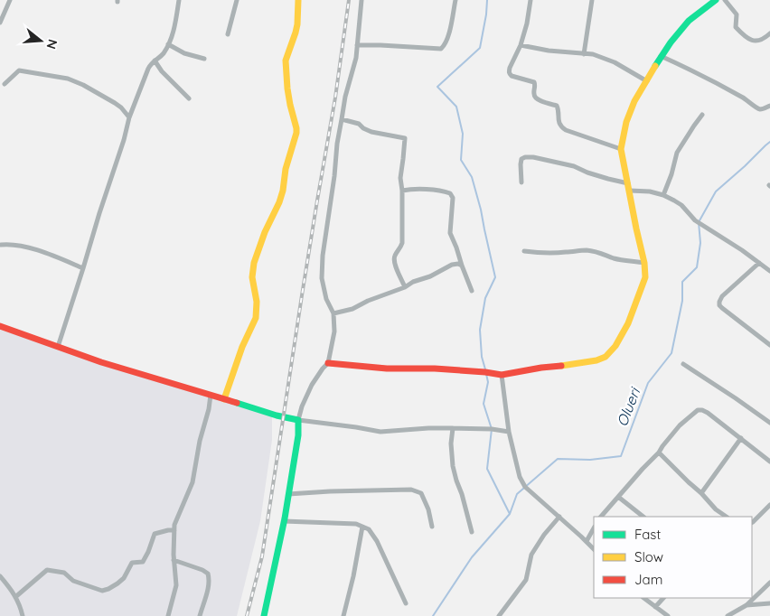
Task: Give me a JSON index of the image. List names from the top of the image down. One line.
{"water":["Olueri"],"legend":["Fast","Slow","Jam"],"north":"right"}
